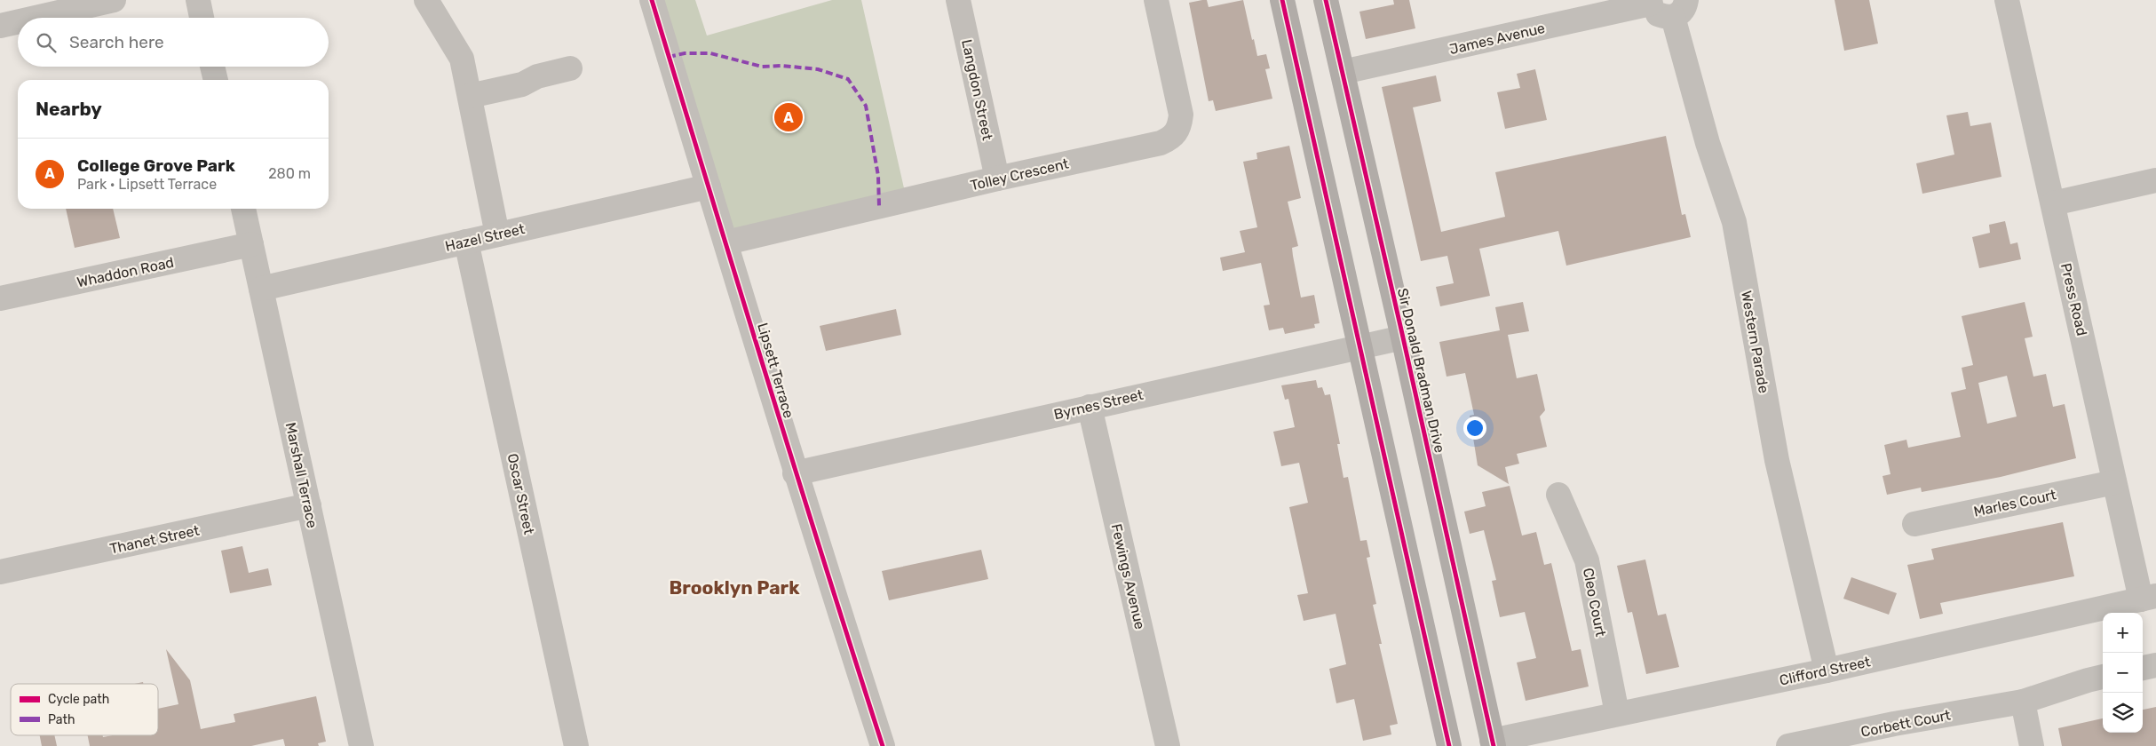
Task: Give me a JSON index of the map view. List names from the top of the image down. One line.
{"streets":{"main road":["Sir Donald Bradman Drive"],"street":["James Avenue","Langdon Street","Tolley Crescent","Hazel Street","Whaddon Road","Press Road","Western Parade","Lipsett Terrace","Byrnes Street","Marshall Terrace","Oscar Street","Marles Court","Thanet Street","Fewings Avenue","Cleo Court","Clifford Street","Corbett Court"]},"crossings":[["James Avenue","Sir Donald Bradman Drive"],["Langdon Street","Tolley Crescent"],["Tolley Crescent","Lipsett Terrace"],["Hazel Street","Lipsett Terrace"],["Hazel Street","Marshall Terrace"],["Hazel Street","Oscar Street"],["Whaddon Road","Marshall Terrace"],["Press Road","Marles Court"],["Press Road","Clifford Street"],["Western Parade","Clifford Street"],["Lipsett Terrace","Byrnes Street"],["Sir Donald Bradman Drive","Byrnes Street"],["Sir Donald Bradman Drive","Clifford Street"],["Byrnes Street","Fewings Avenue"],["Marshall Terrace","Thanet Street"],["Cleo Court","Clifford Street"]],"districts":["Brooklyn Park"],"legend":["Cycle path","Path"],"page":{"search":"Search here","heading":"Nearby","pins":"A","list":[{"mark":"A","name":"College Grove Park","note":"Park · Lipsett Terrace","value":"280 m"}],"map_buttons":["+","−"]}}
